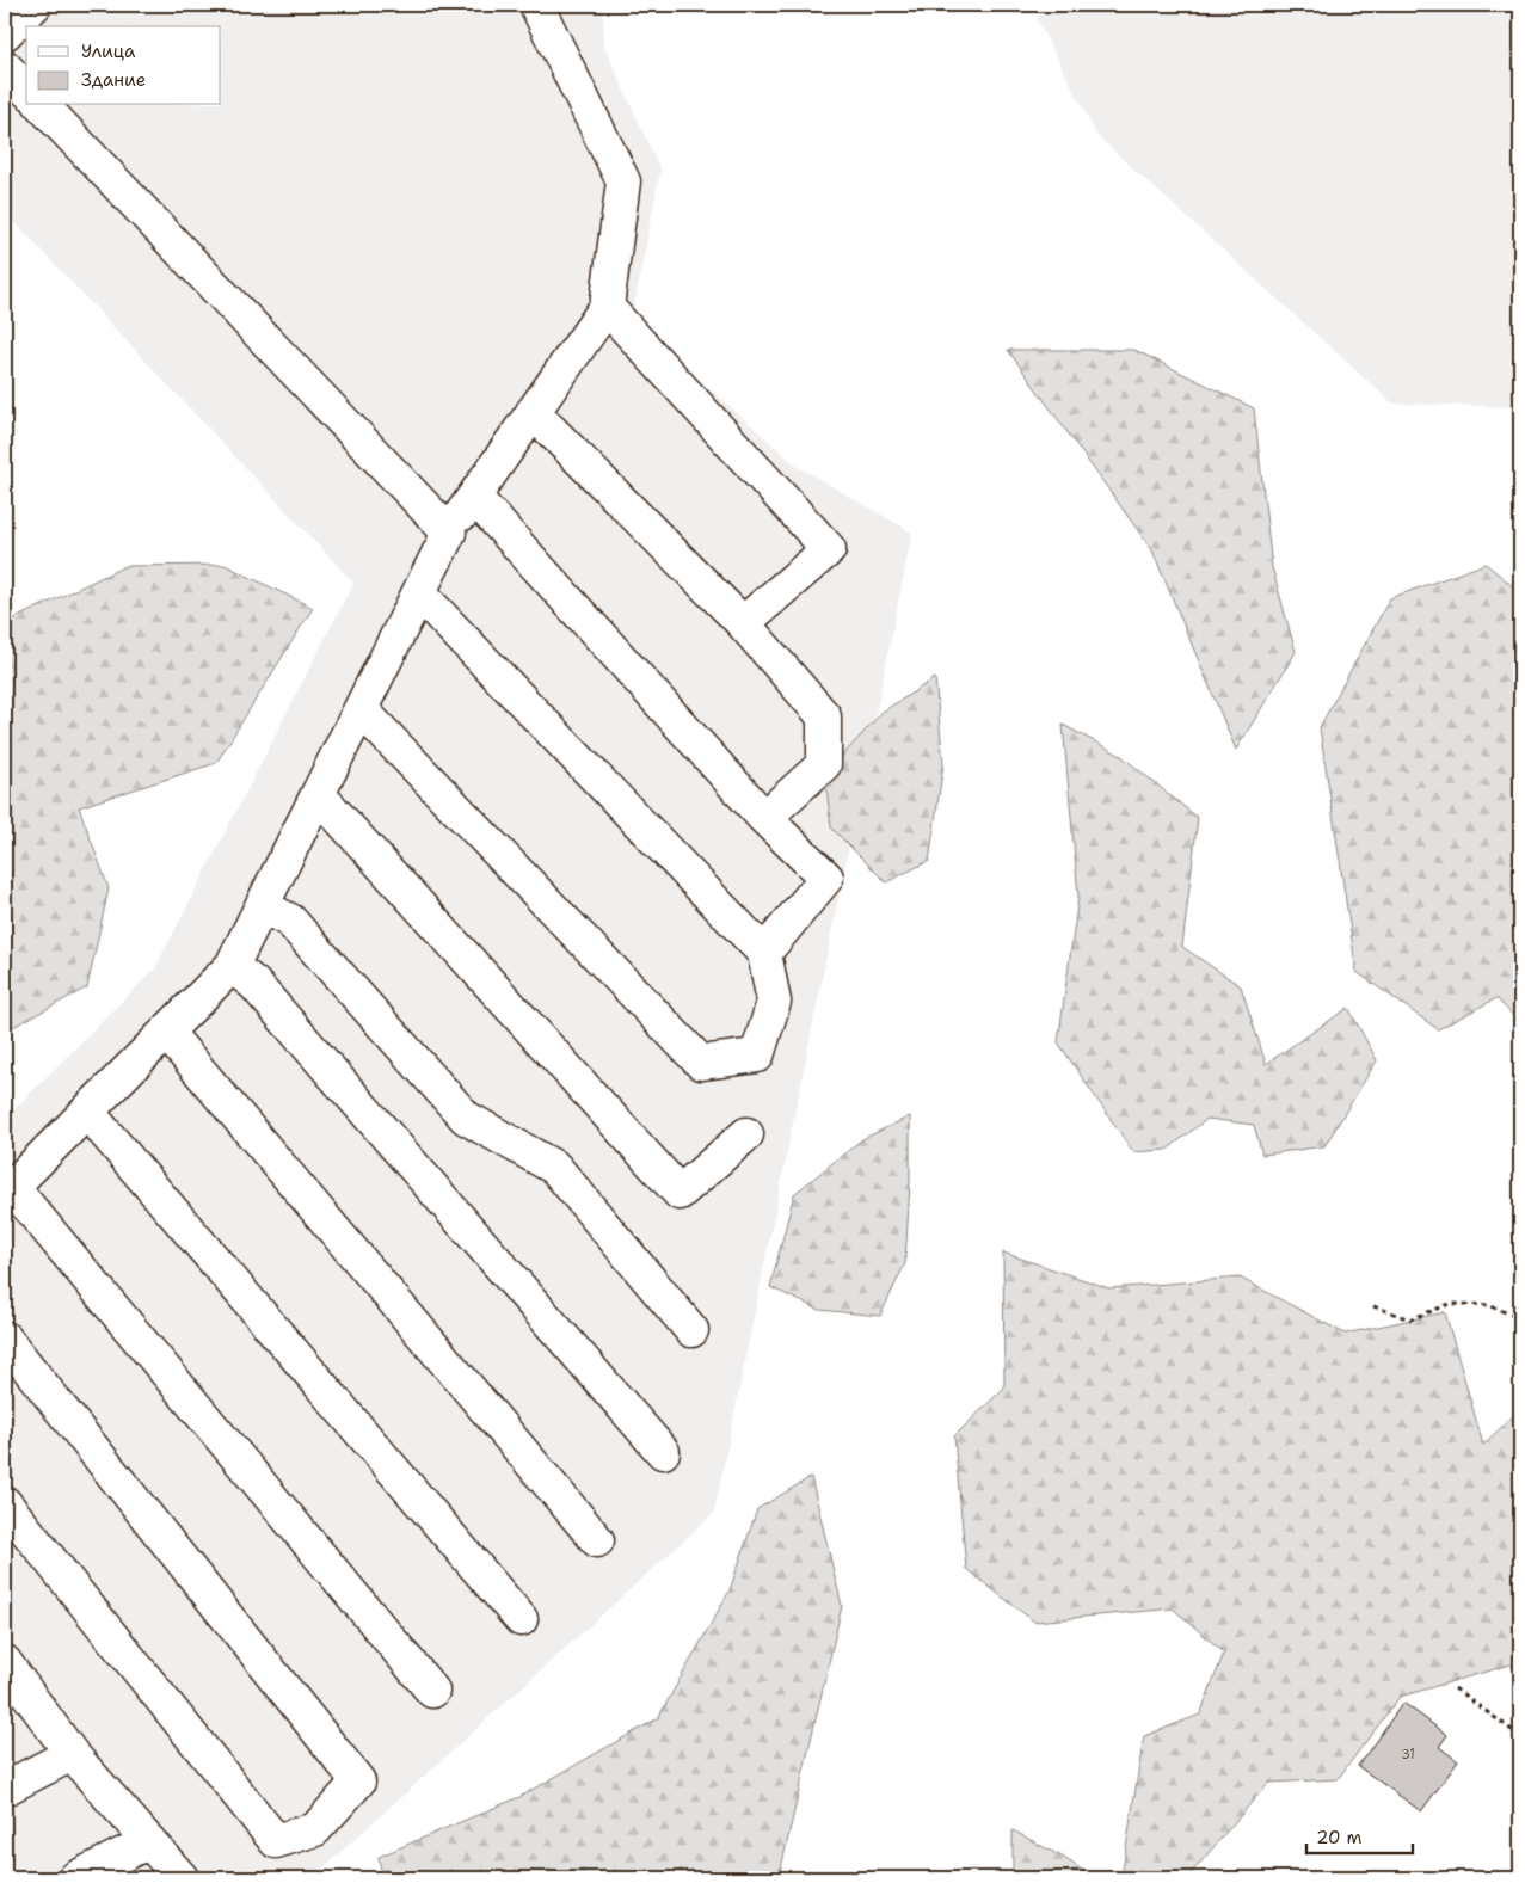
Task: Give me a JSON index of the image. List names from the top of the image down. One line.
{"house_numbers":["31"],"legend":["Улица","Здание"],"scale_bar":"20 m"}
